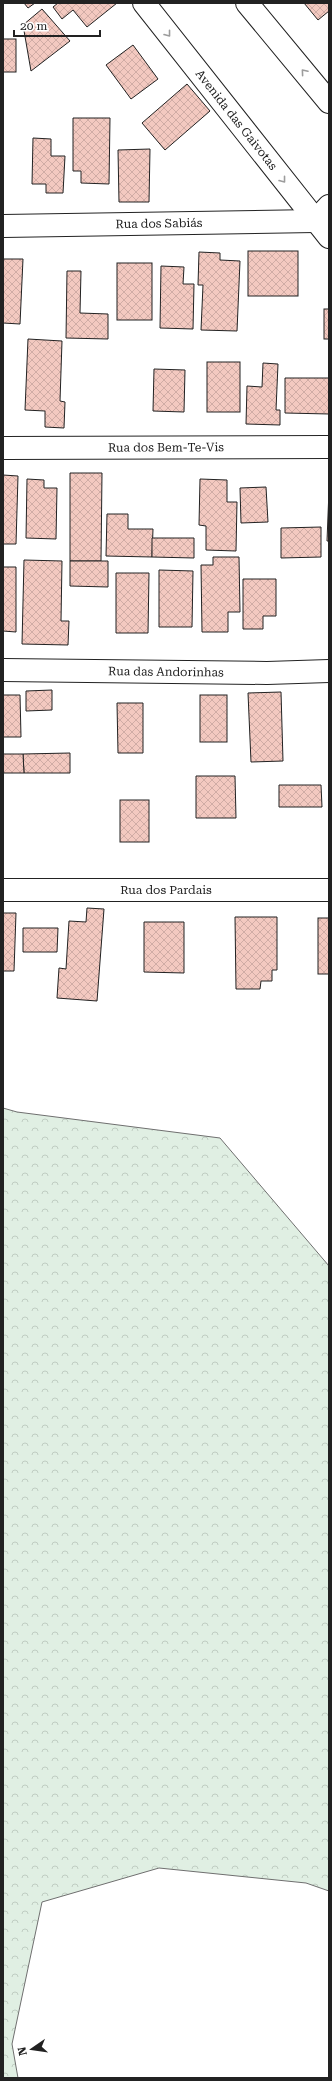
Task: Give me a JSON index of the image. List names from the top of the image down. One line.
{"streets":{"street":["Avenida das Gaivotas","Rua dos Sabiás","Rua dos Bem-Te-Vis","Rua das Andorinhas","Rua dos Pardais"]},"crossings":[["Avenida das Gaivotas","Rua dos Sabiás"]],"scale_bar":"20 m","north":"left"}
